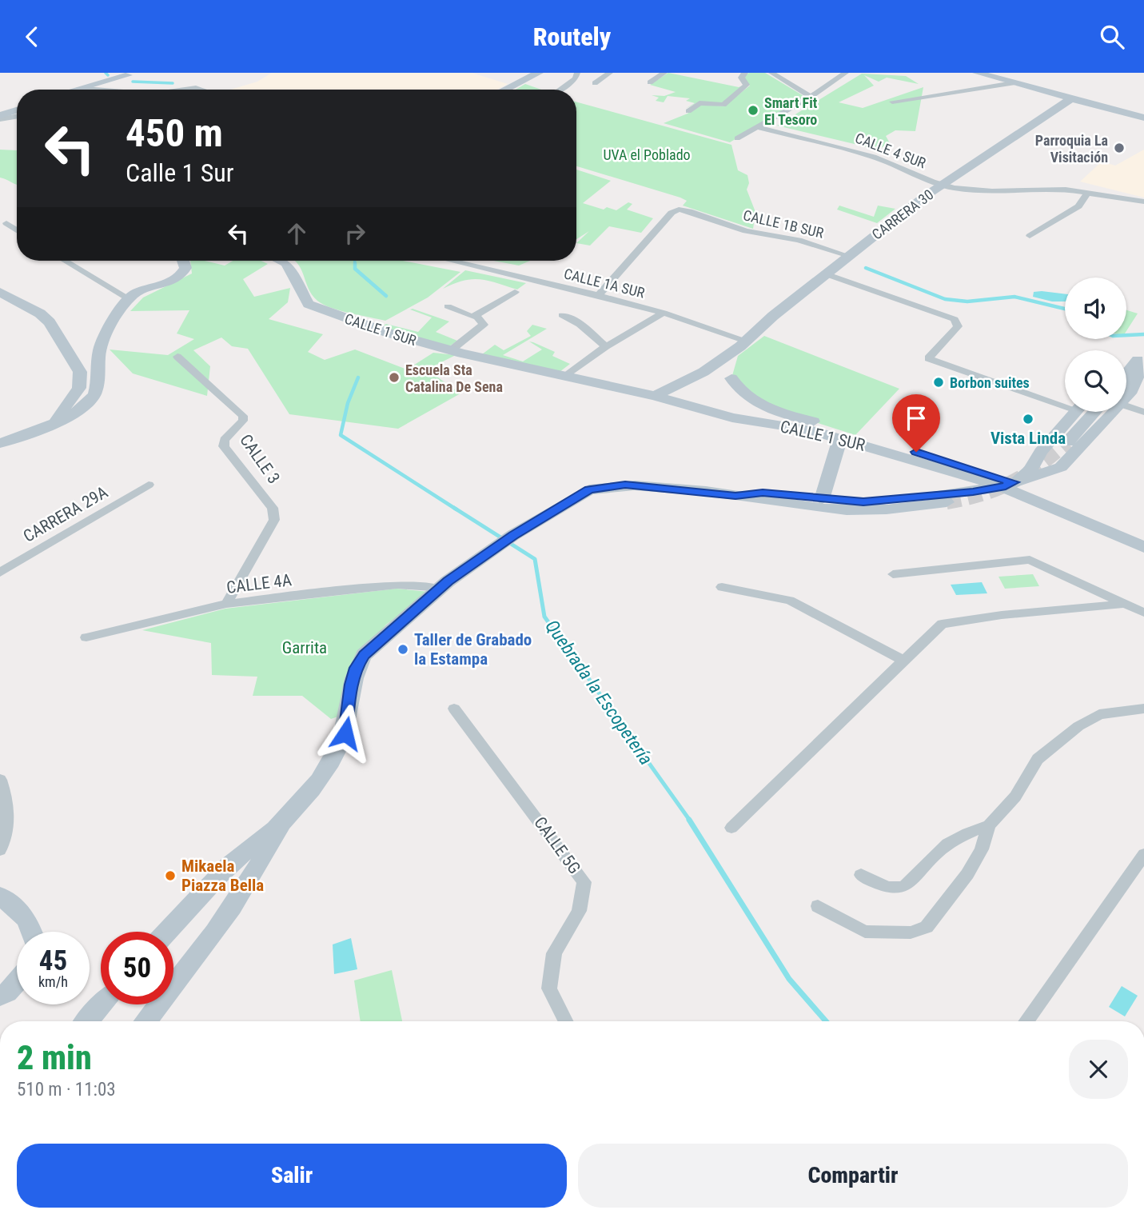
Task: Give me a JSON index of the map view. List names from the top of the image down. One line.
{"streets":{"street":["CALLE 4 SUR","CARRERA 30","CALLE 1B SUR","CALLE 1A SUR","CALLE 1 SUR","CALLE 3","CARRERA 29A","CALLE 4A","CALLE 5G"]},"crossings":[["CALLE 4 SUR","CARRERA 30"],["CARRERA 30","CALLE 1B SUR"],["CARRERA 30","CALLE 1A SUR"],["CALLE 1B SUR","CALLE 1A SUR"],["CALLE 3","CALLE 4A"]],"water":["Quebrada la Escopetería"],"parks":["UVA el Poblado","Garrita"],"places":["Smart Fit El Tesoro","Parroquia La Visitación","Escuela Sta Catalina De Sena","Borbon suites","Vista Linda","Taller de Grabado la Estampa","Mikaela Piazza Bella"],"page":{"header":"Routely","turn":["450 m","Calle 1 Sur"],"speed":"45 km/h","limit":"50","heading":["2 min","510 m · 11:03"],"buttons":["Salir","Compartir"]}}
